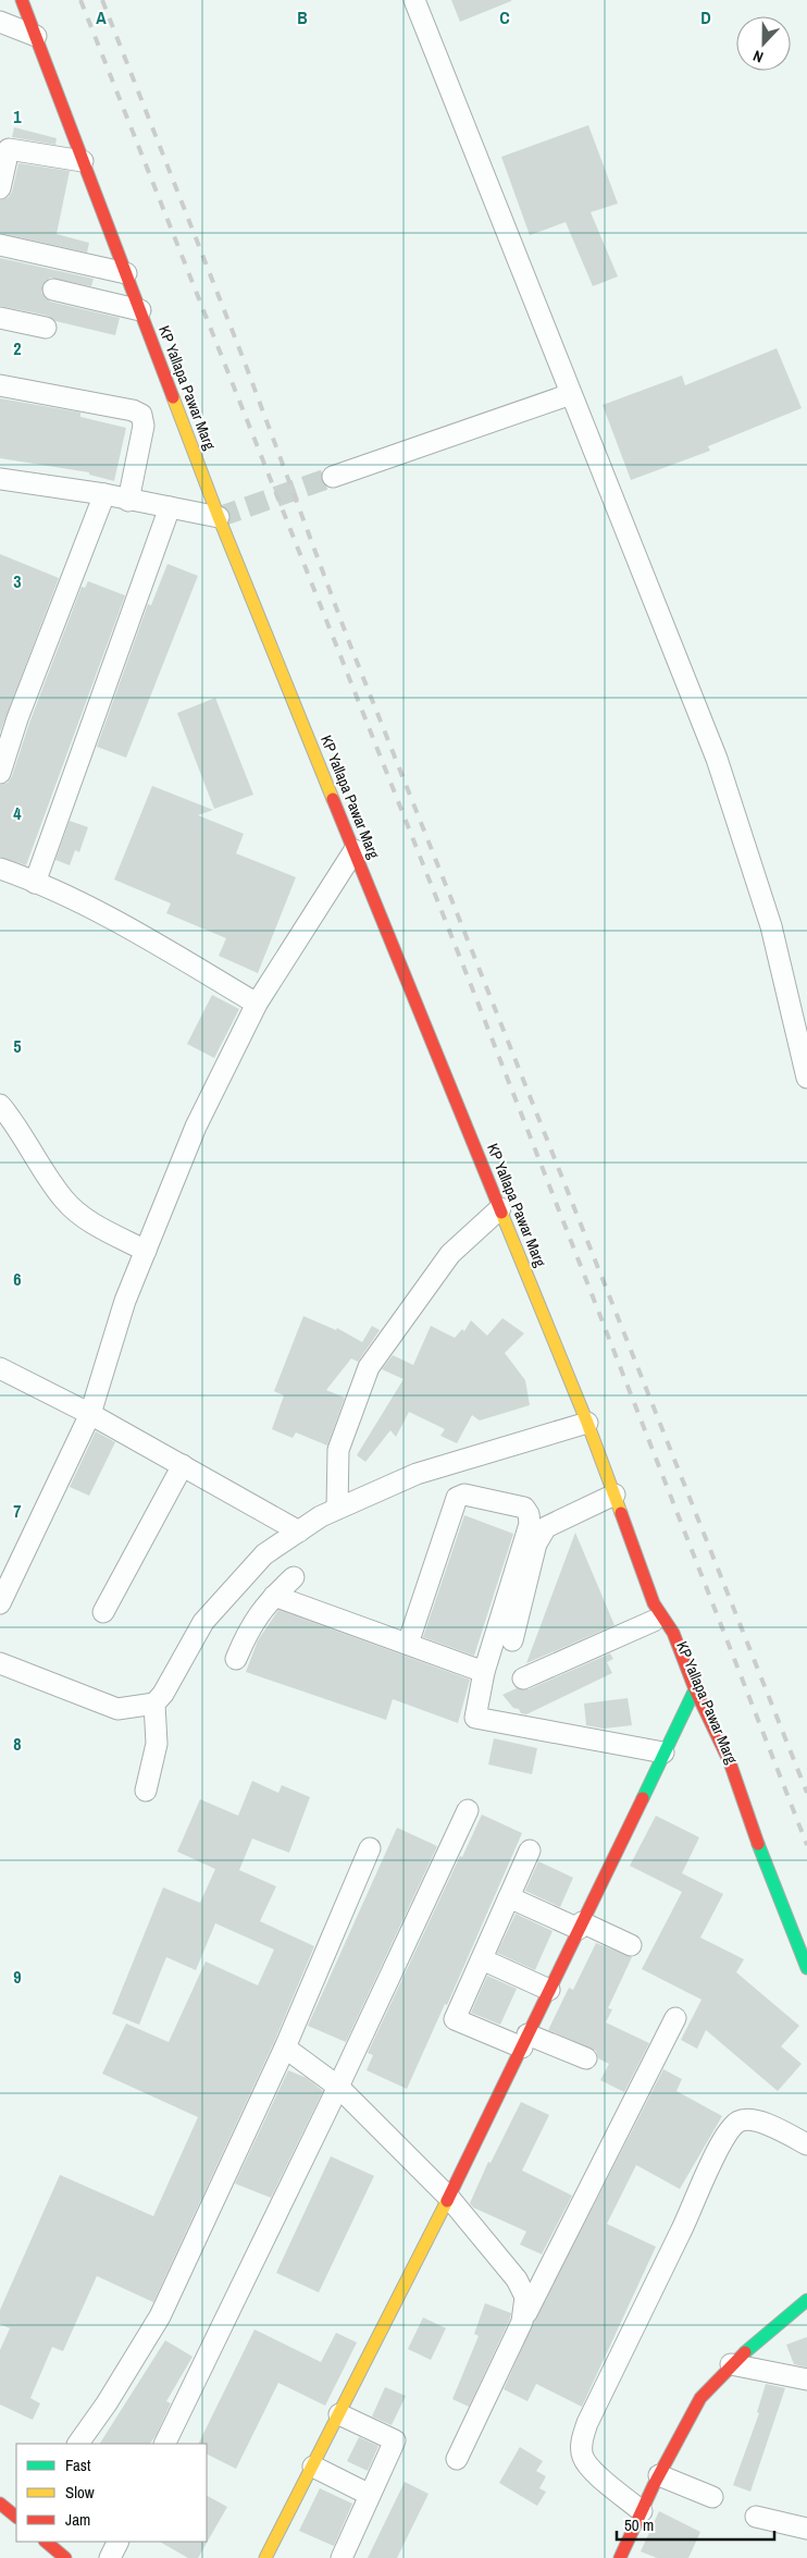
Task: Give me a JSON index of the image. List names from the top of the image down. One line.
{"streets":{"main road":["KP Yallapa Pawar Marg"]},"legend":["Fast","Slow","Jam"],"scale_bar":"50 m","north":"bottom","grid":{"columns":["A","B","C","D"],"rows":["1","2","3","4","5","6","7","8","9"]}}
